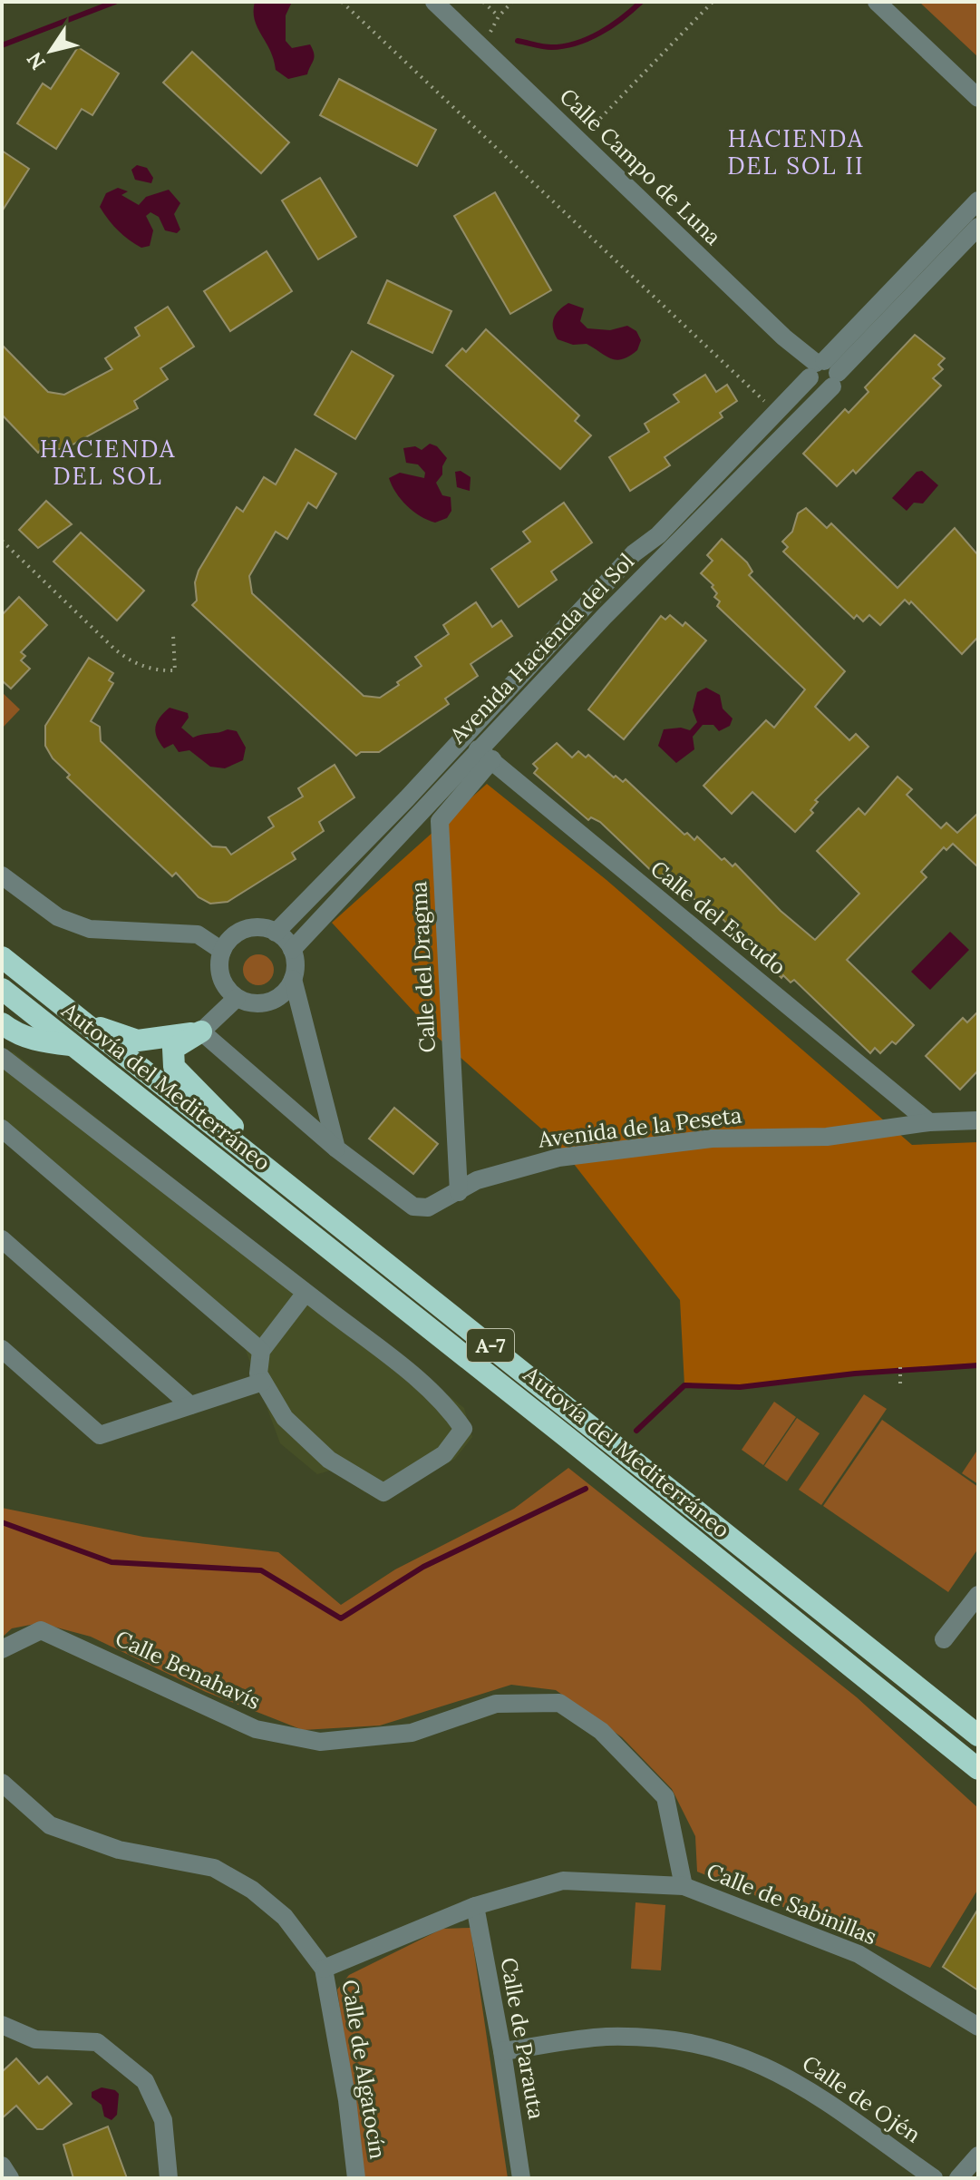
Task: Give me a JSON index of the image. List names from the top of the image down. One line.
{"streets":{"highway":["Autovía del Mediterráneo","A-7"],"street":["Calle Campo de Luna","Avenida Hacienda del Sol","Calle del Escudo","Calle del Dragma","Avenida de la Peseta","Calle Benahavís","Calle de Sabinillas","Calle de Parauta","Calle de Algatocín","Calle de Ojén"]},"crossings":[["Calle Campo de Luna","Avenida Hacienda del Sol"],["Avenida Hacienda del Sol","Calle del Escudo"],["Avenida Hacienda del Sol","Calle del Dragma"],["Calle del Escudo","Calle del Dragma"],["Calle del Escudo","Avenida de la Peseta"],["Calle del Dragma","Avenida de la Peseta"],["Calle Benahavís","Calle de Sabinillas"],["Calle de Sabinillas","Calle de Parauta"],["Calle de Sabinillas","Calle de Algatocín"],["Calle de Parauta","Calle de Ojén"]],"districts":["HACIENDA DEL SOL II","HACIENDA DEL SOL"],"north":"bottom left"}
